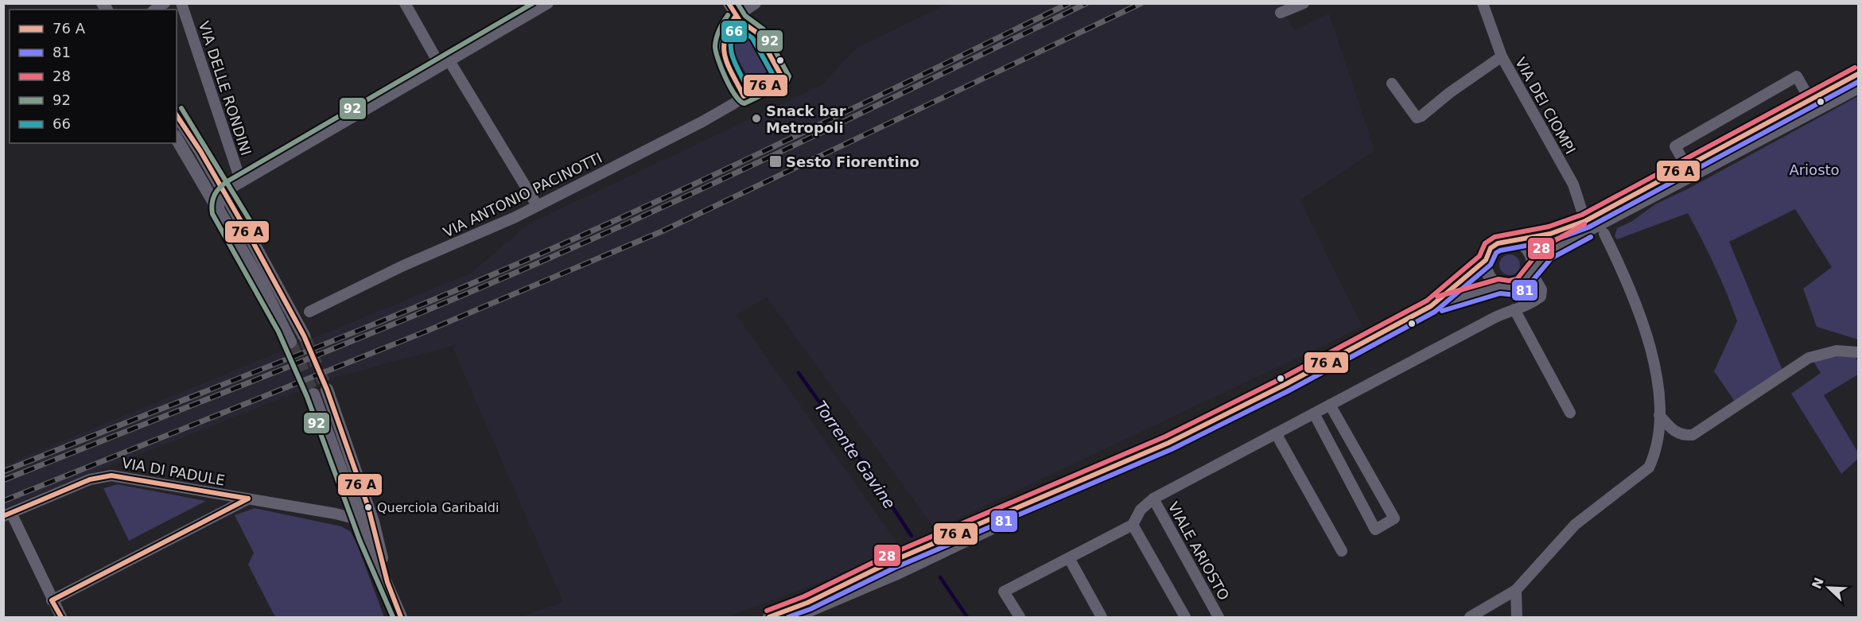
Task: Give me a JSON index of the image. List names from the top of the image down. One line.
{"streets":{"street":["VIA DELLE RONDINI","VIA DEI CIOMPI","VIA ANTONIO PACINOTTI","VIA DI PADULE","VIALE ARIOSTO"]},"water":["Torrente Gavine"],"parks":["Ariosto"],"places":{"other":["Snack bar Metropoli","Querciola Garibaldi"],"transit":["Sesto Fiorentino"]},"lines":["transit line 92","transit line 66","transit line 28","transit line 81"],"legend":["76 A","81","28","92","66"],"north":"top left"}
